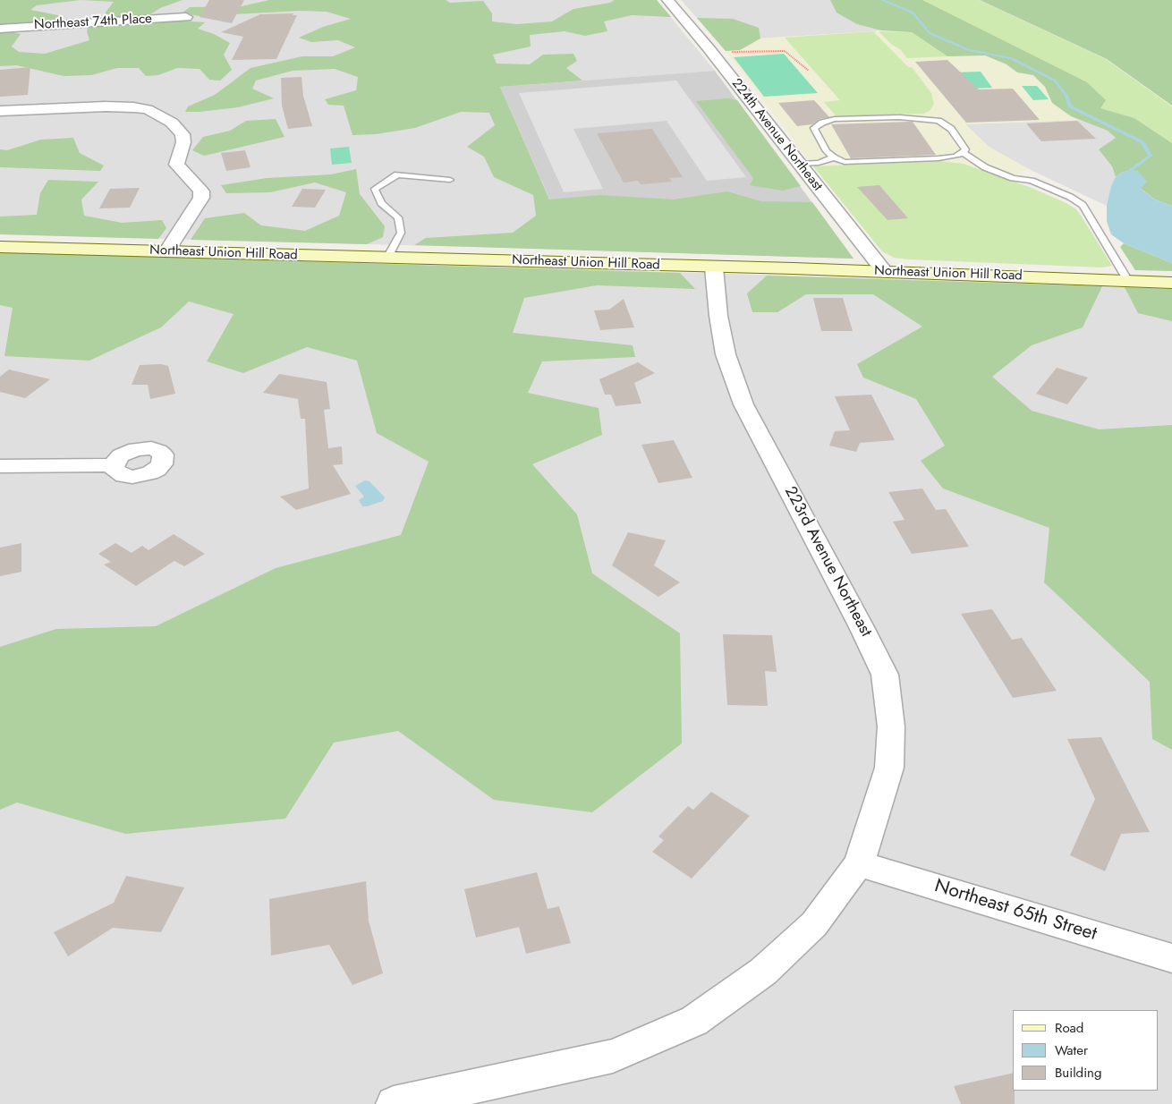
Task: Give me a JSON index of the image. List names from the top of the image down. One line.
{"streets":{"street":["Northeast 74th Place","224th Avenue Northeast","Northeast Union Hill Road","223rd Avenue Northeast","Northeast 65th Street"]},"crossings":[["224th Avenue Northeast","Northeast Union Hill Road"],["Northeast Union Hill Road","223rd Avenue Northeast"],["223rd Avenue Northeast","Northeast 65th Street"]],"legend":["Road","Water","Building"]}
